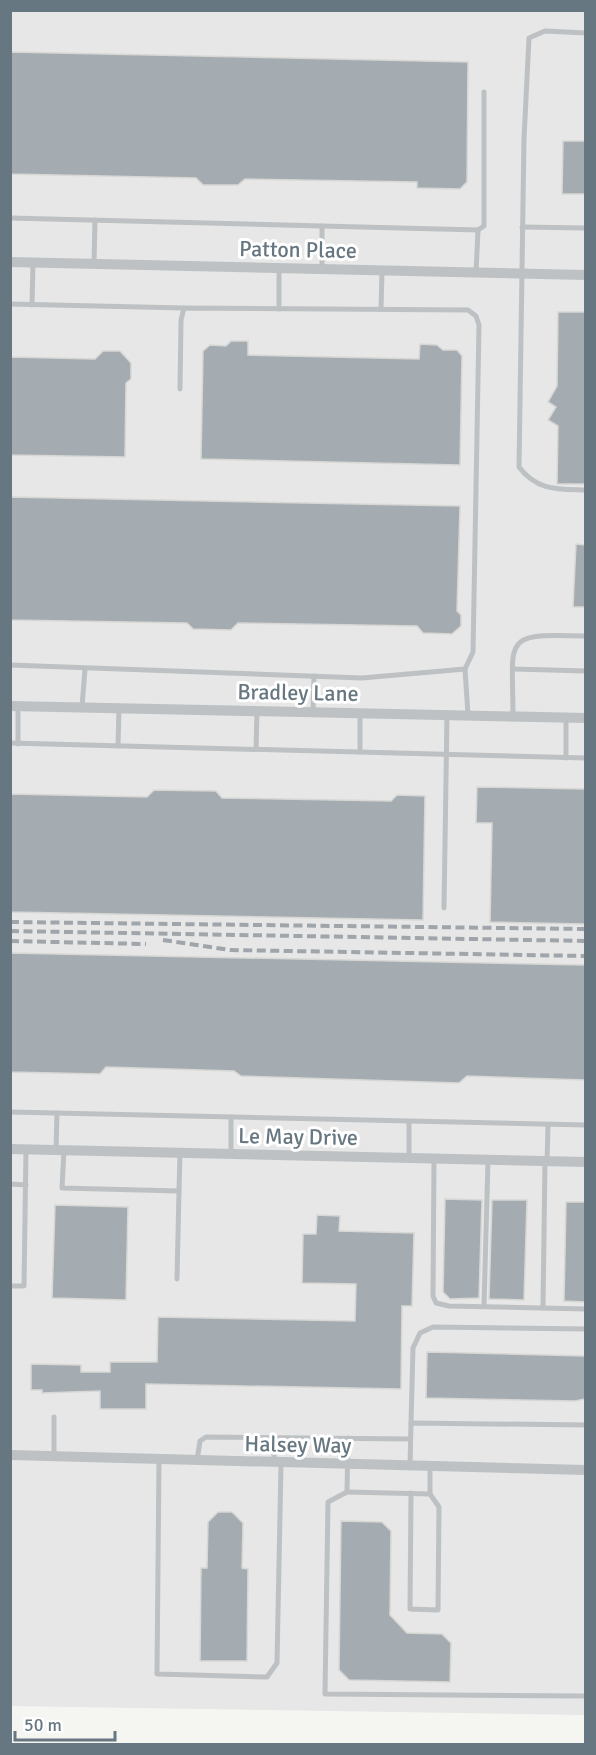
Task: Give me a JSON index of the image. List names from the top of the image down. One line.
{"streets":{"street":["Patton Place","Bradley Lane","Le May Drive","Halsey Way"]},"scale_bar":"50 m"}
